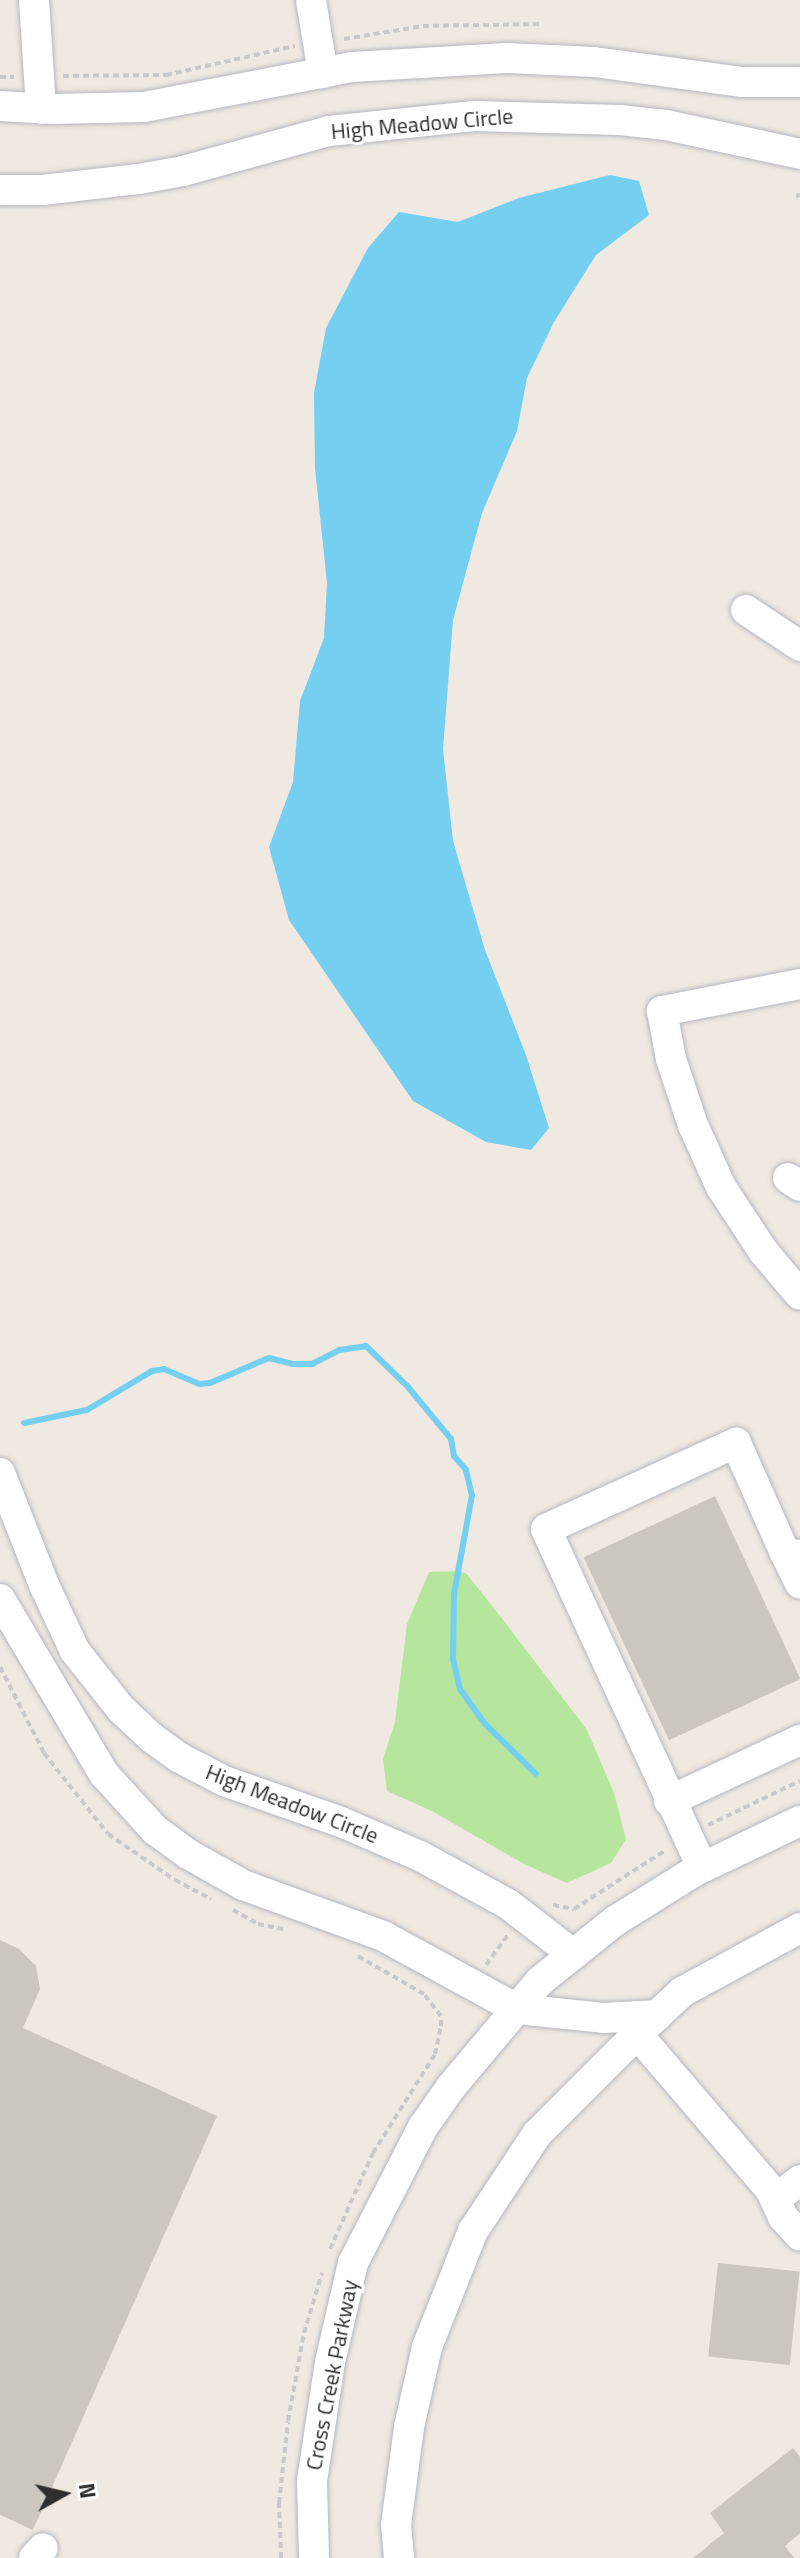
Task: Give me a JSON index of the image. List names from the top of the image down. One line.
{"streets":{"street":["High Meadow Circle","Cross Creek Parkway"]},"crossings":[["High Meadow Circle","Cross Creek Parkway"]],"north":"right"}
